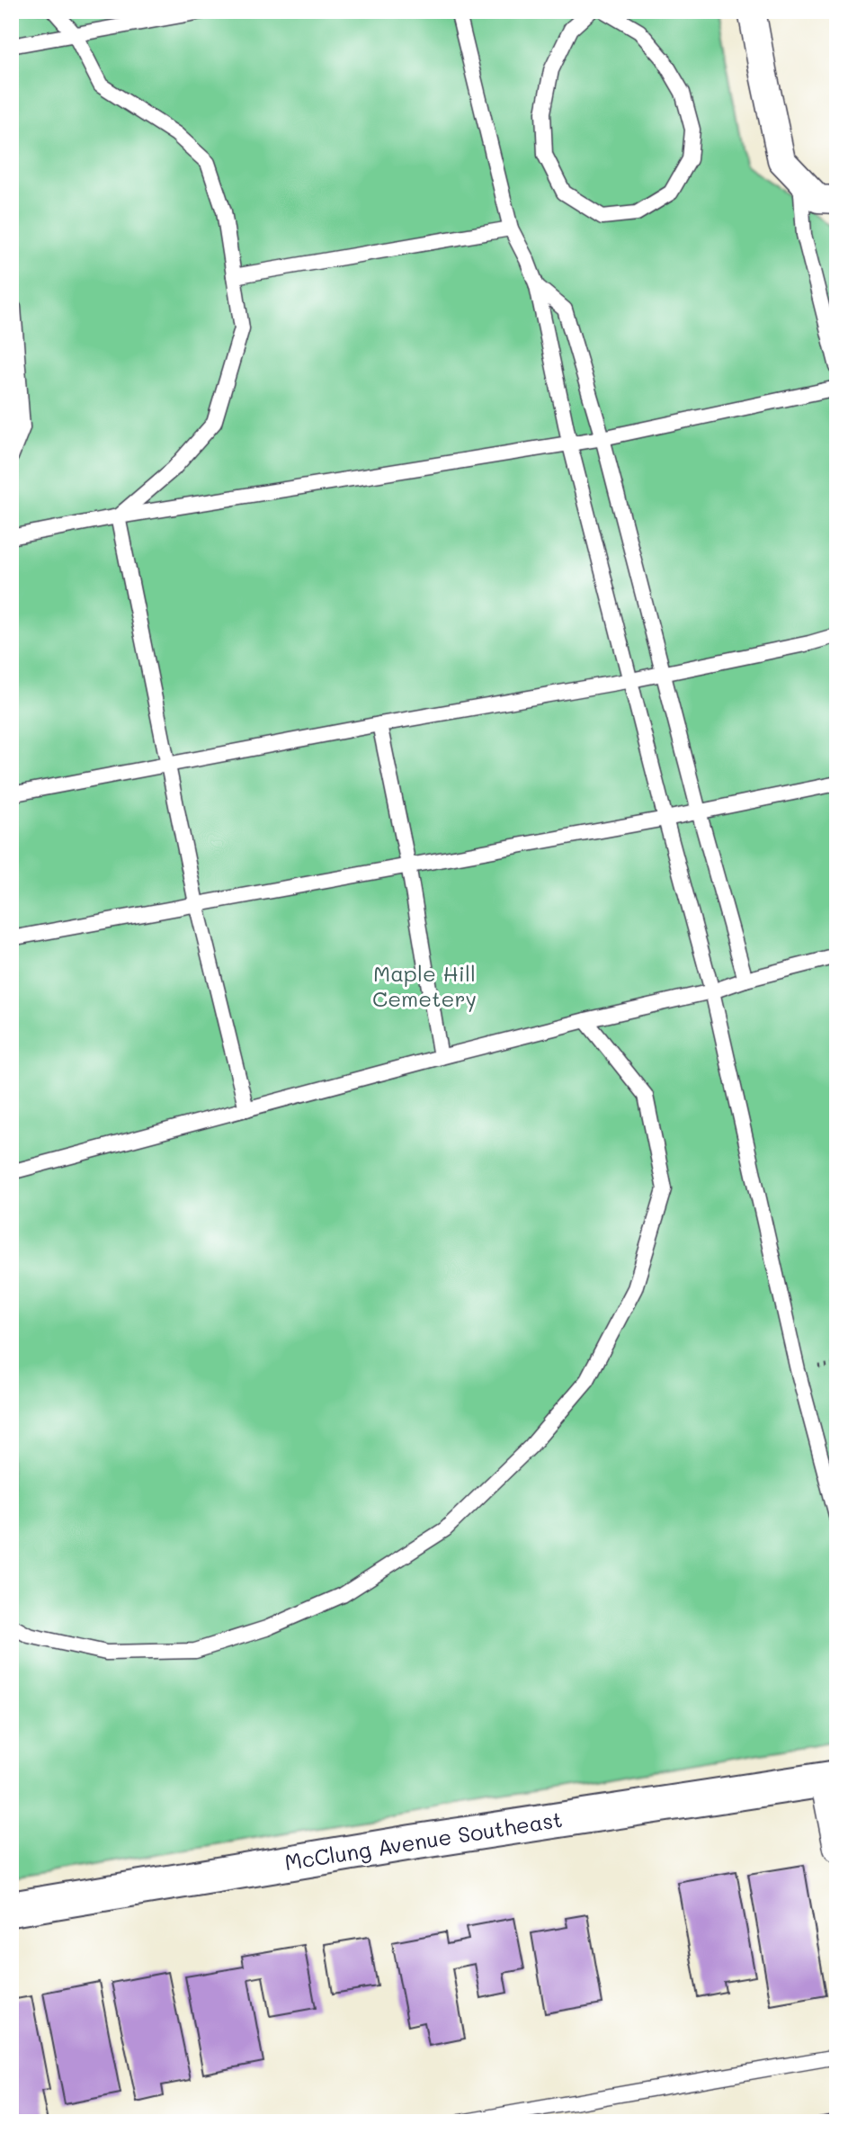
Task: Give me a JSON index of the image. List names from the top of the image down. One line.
{"streets":{"street":["McClung Avenue Southeast"]},"parks":["Maple Hill Cemetery"]}
